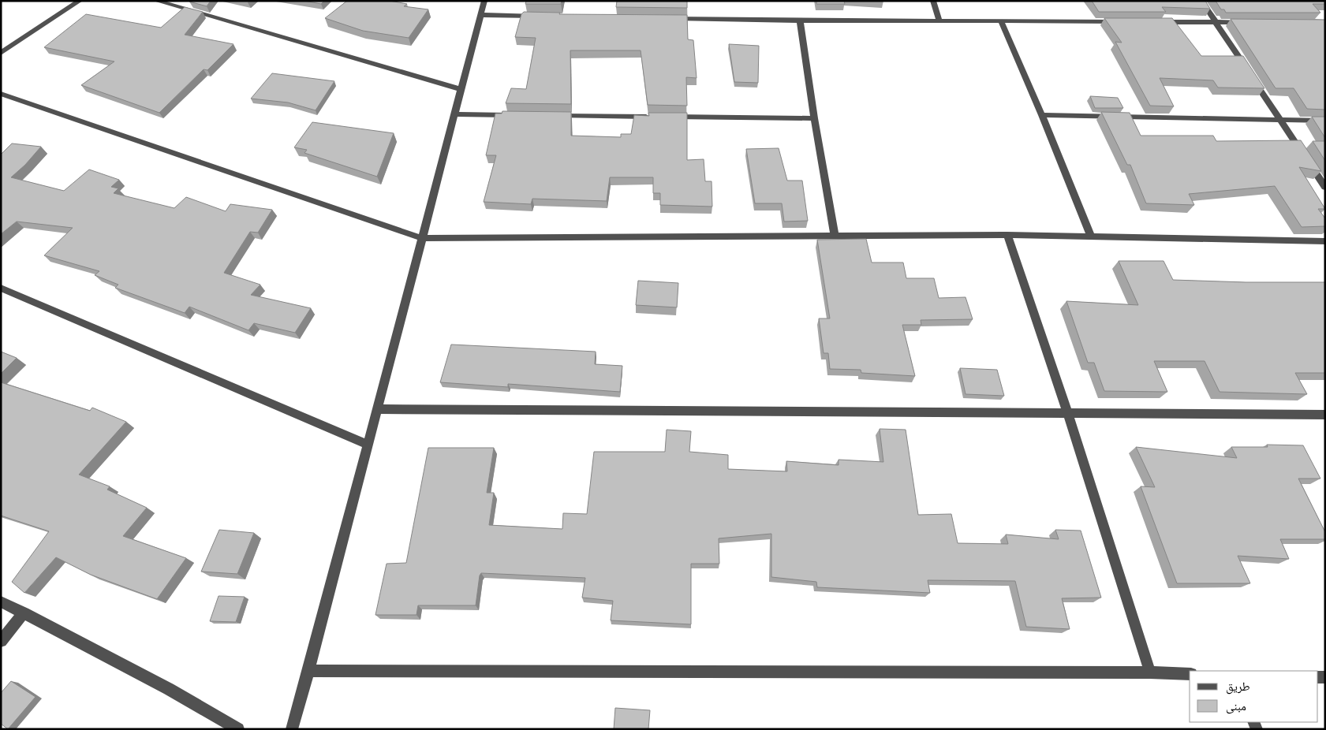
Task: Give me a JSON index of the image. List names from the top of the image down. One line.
{"legend":["طريق","مبنى"]}
